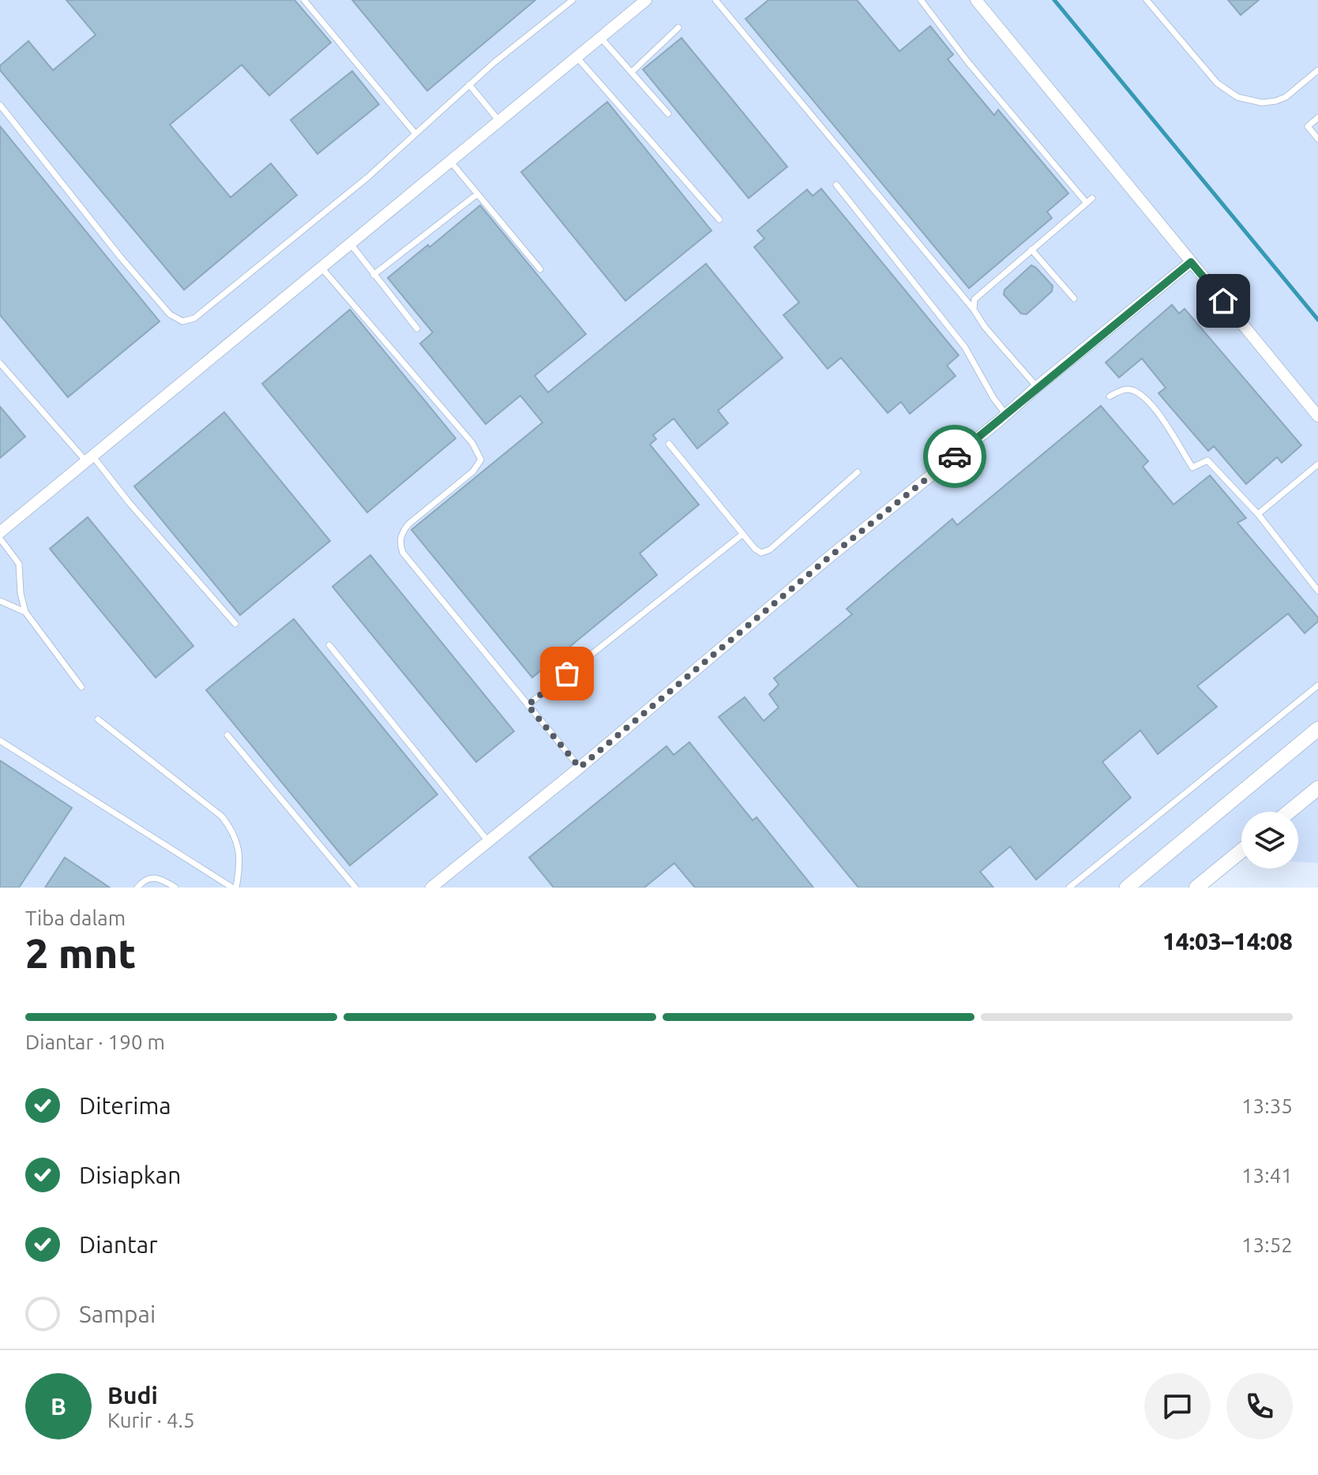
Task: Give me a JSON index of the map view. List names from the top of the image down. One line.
{"page":{"heading":["2 mnt","Tiba dalam","14:03–14:08"],"panel":["Budi","Kurir · 4.5"],"bar":"Diantar · 190 m","list":[["Diterima","13:35"],["Disiapkan","13:41"],["Diantar","13:52"],"Sampai"],"round":"B"}}
